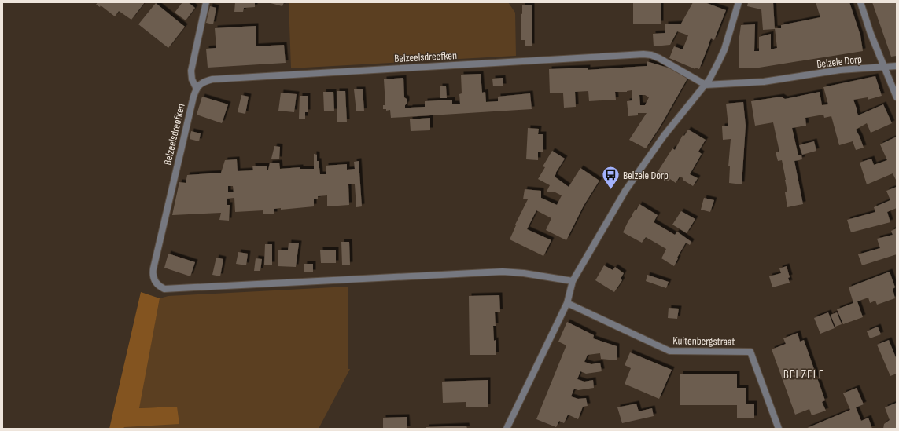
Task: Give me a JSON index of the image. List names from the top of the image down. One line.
{"streets":{"street":["Belzeelsdreefken","Belzele Dorp","Kuitenbergstraat"]},"crossings":[["Belzeelsdreefken","Belzele Dorp"]],"districts":["BELZELE"],"places":{"bus stop":["Belzele Dorp"]}}
